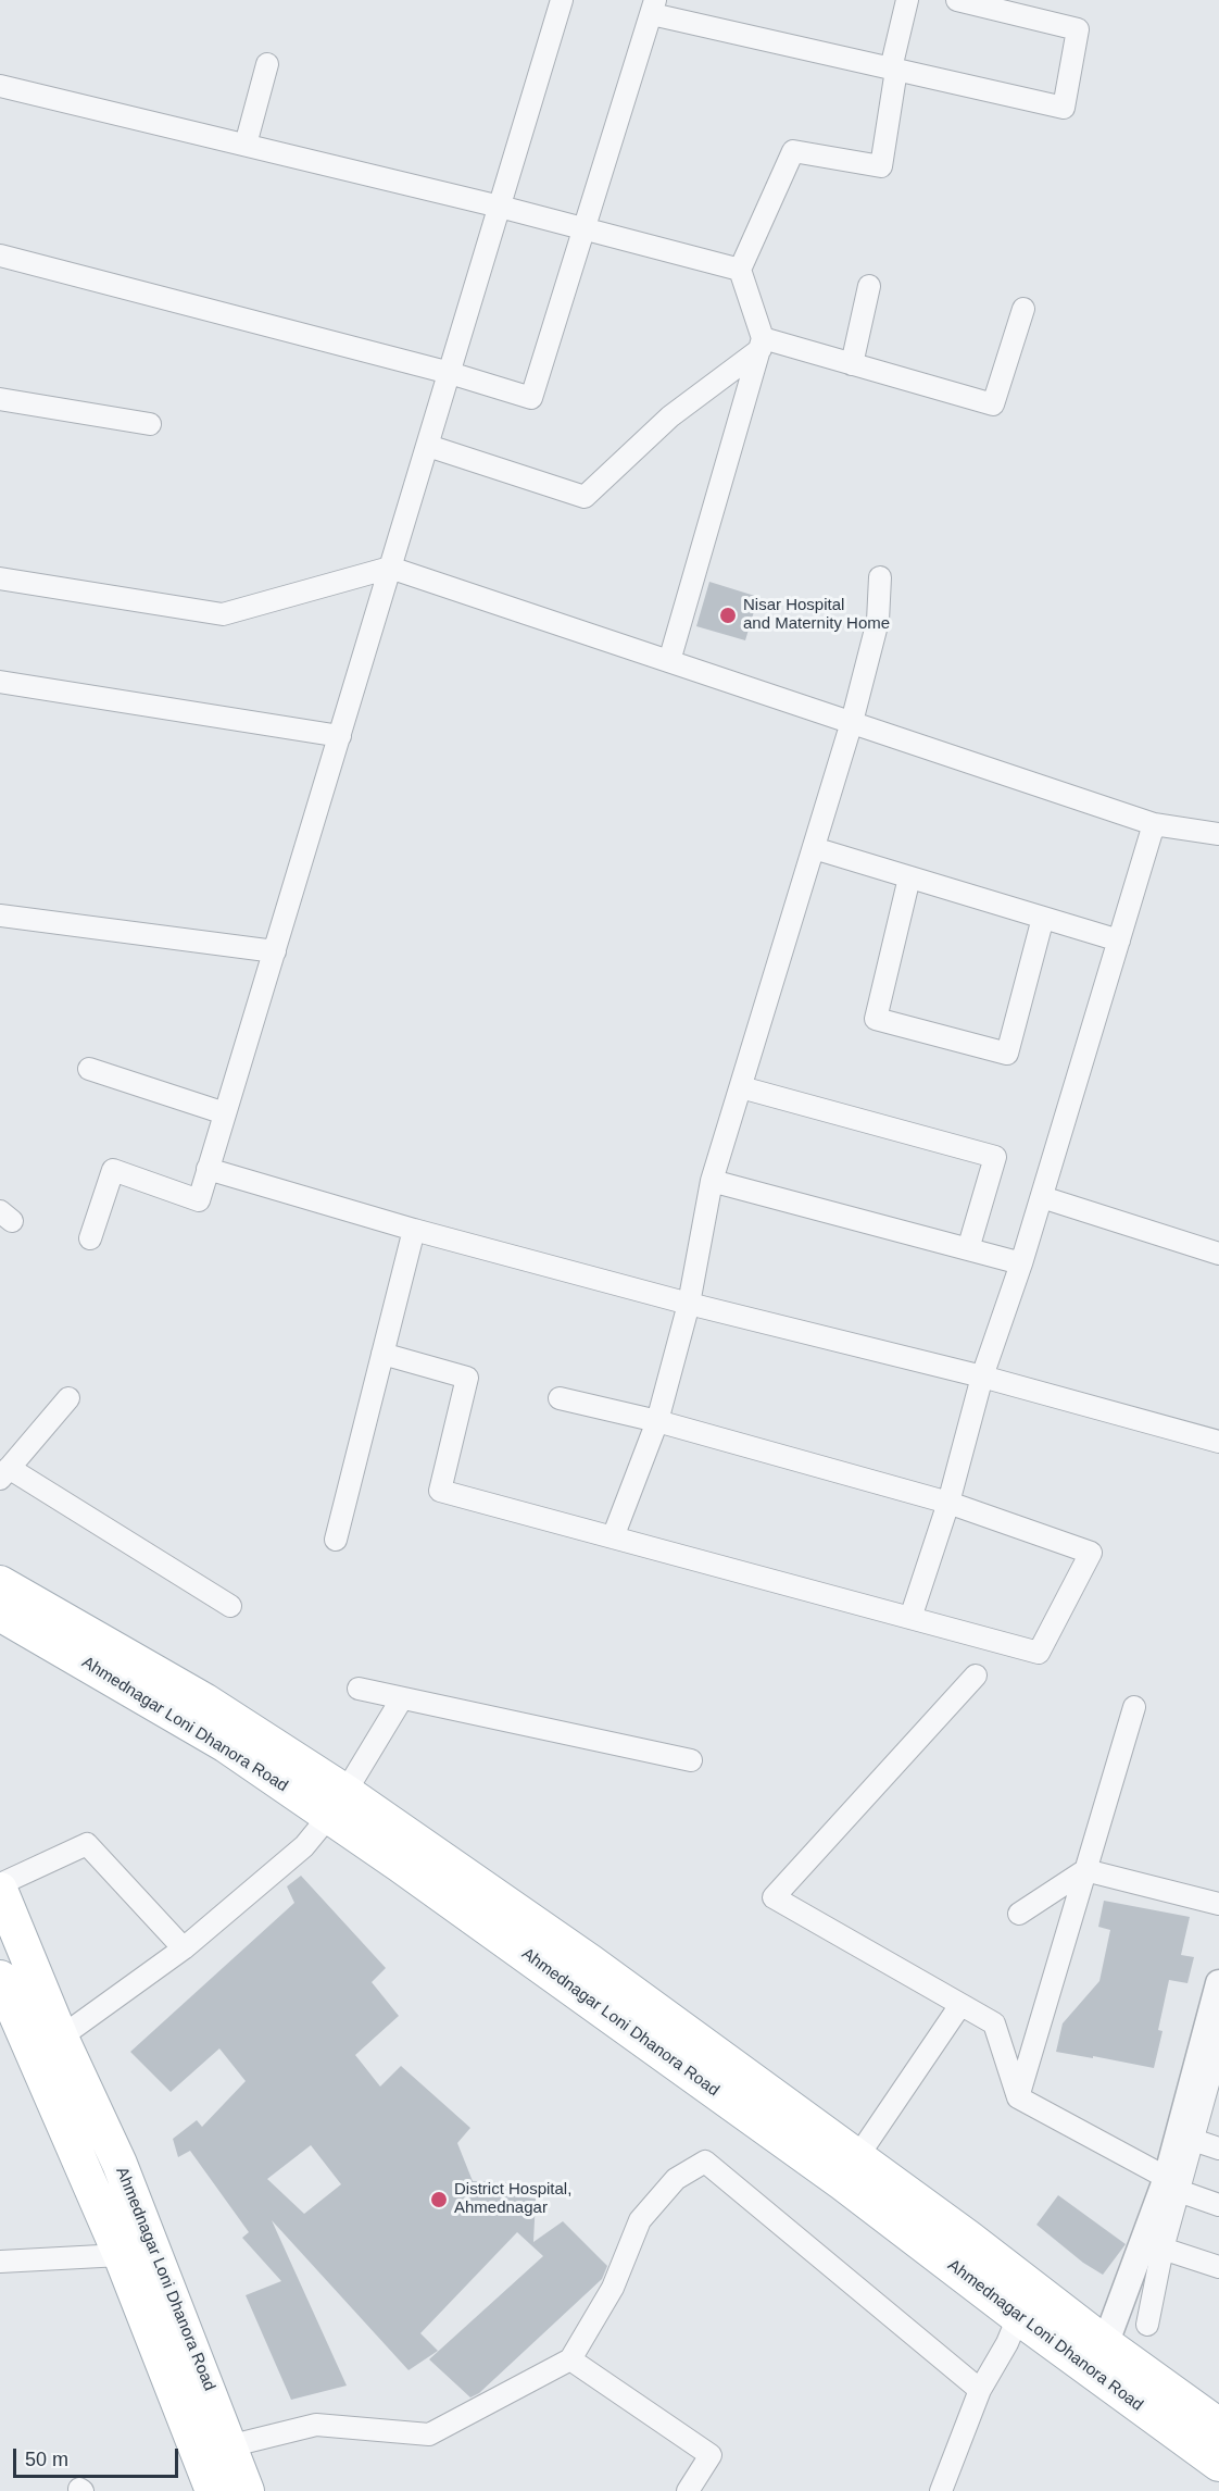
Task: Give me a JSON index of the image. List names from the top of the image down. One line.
{"streets":{"main road":["Ahmednagar Loni Dhanora Road"]},"places":["Nisar Hospital and Maternity Home","District Hospital, Ahmednagar"],"scale_bar":"50 m"}
